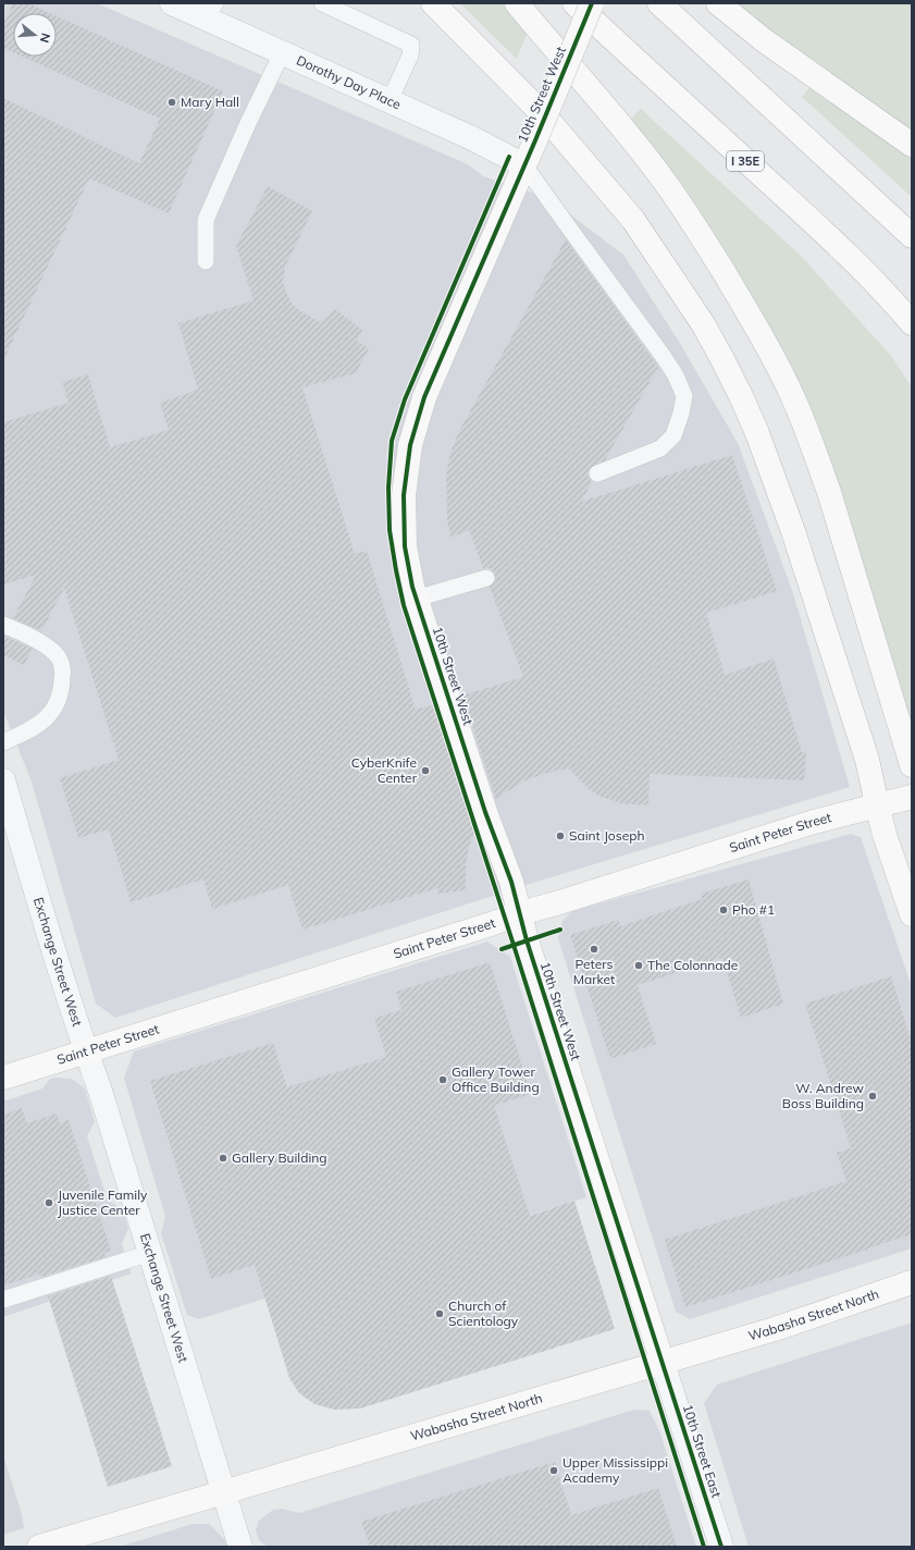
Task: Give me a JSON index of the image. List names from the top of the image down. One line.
{"streets":{"main road":["10th Street West","I 35E","Saint Peter Street","Wabasha Street North"],"street":["Dorothy Day Place","Exchange Street West","10th Street East"]},"crossings":[["Dorothy Day Place","10th Street West"],["10th Street West","Saint Peter Street"],["10th Street West","Wabasha Street North"],["10th Street West","10th Street East"],["Saint Peter Street","Exchange Street West"],["Exchange Street West","Wabasha Street North"],["Wabasha Street North","10th Street East"]],"places":["Mary Hall","CyberKnife Center","Saint Joseph","Pho #1","Peters Market","The Colonnade","Gallery Tower Office Building","W. Andrew Boss Building","Gallery Building","Juvenile Family Justice Center","Church of Scientology","Upper Mississippi Academy"],"north":"right"}
